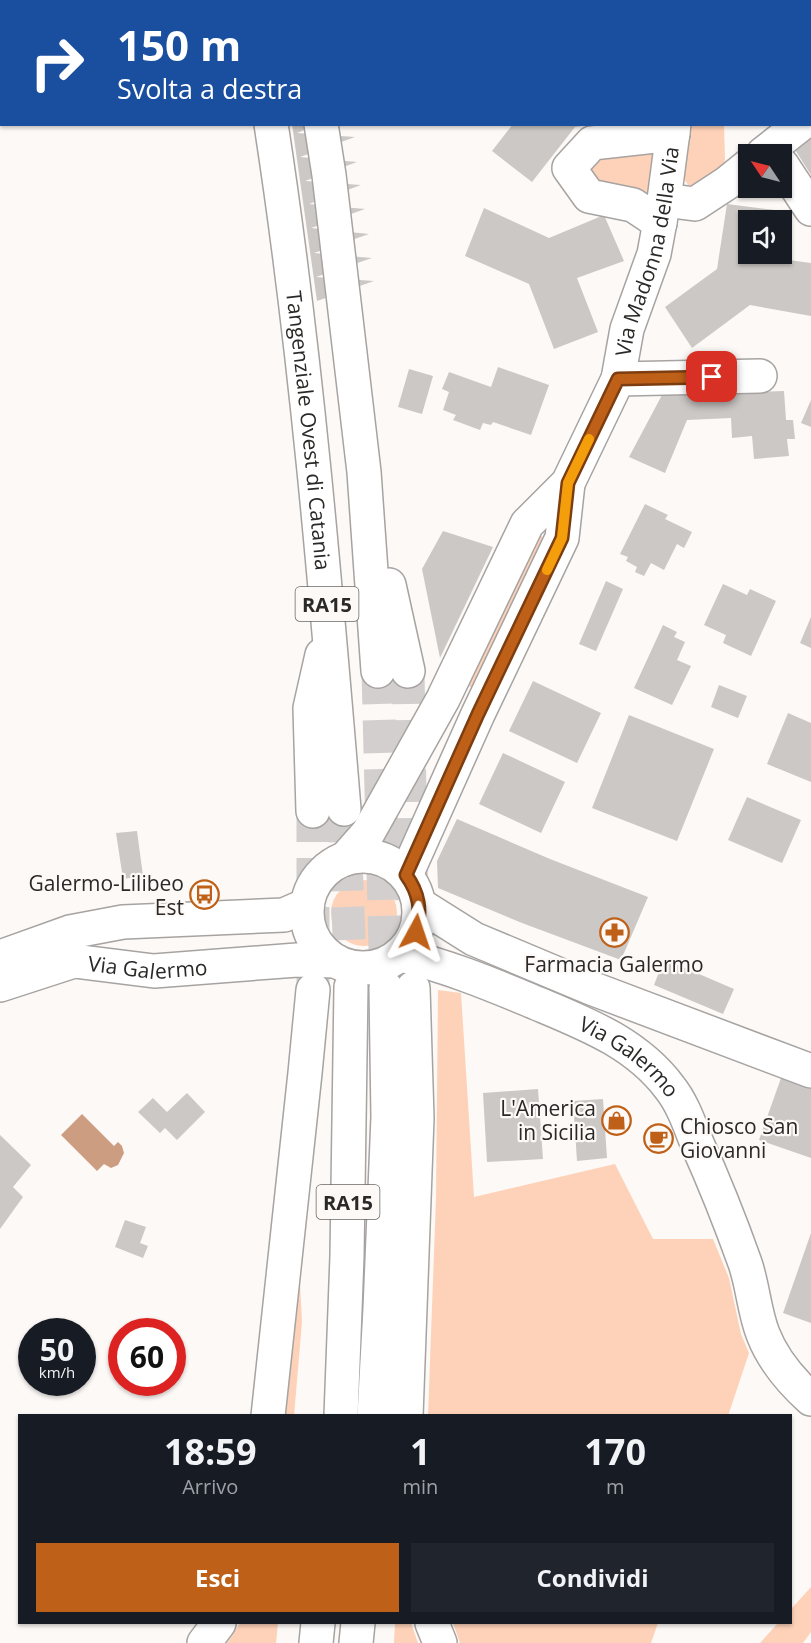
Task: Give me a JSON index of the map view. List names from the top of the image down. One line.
{"streets":{"main road":["Via Madonna della Via","Tangenziale Ovest di Catania","RA15","Via Galermo"]},"crossings":[["RA15","Via Galermo"]],"places":{"bus stop":["Galermo-Lilibeo Est"],"pharmacy":["Farmacia Galermo"],"shop":["L'America in Sicilia"],"cafe":["Chiosco San Giovanni"]},"north":"top left","page":{"turn":["150 m","Svolta a destra"],"speed":"50 km/h","limit":"60","eta":["18:59","Arrivo","1","min","170","m"],"buttons":["Esci","Condividi"]}}
